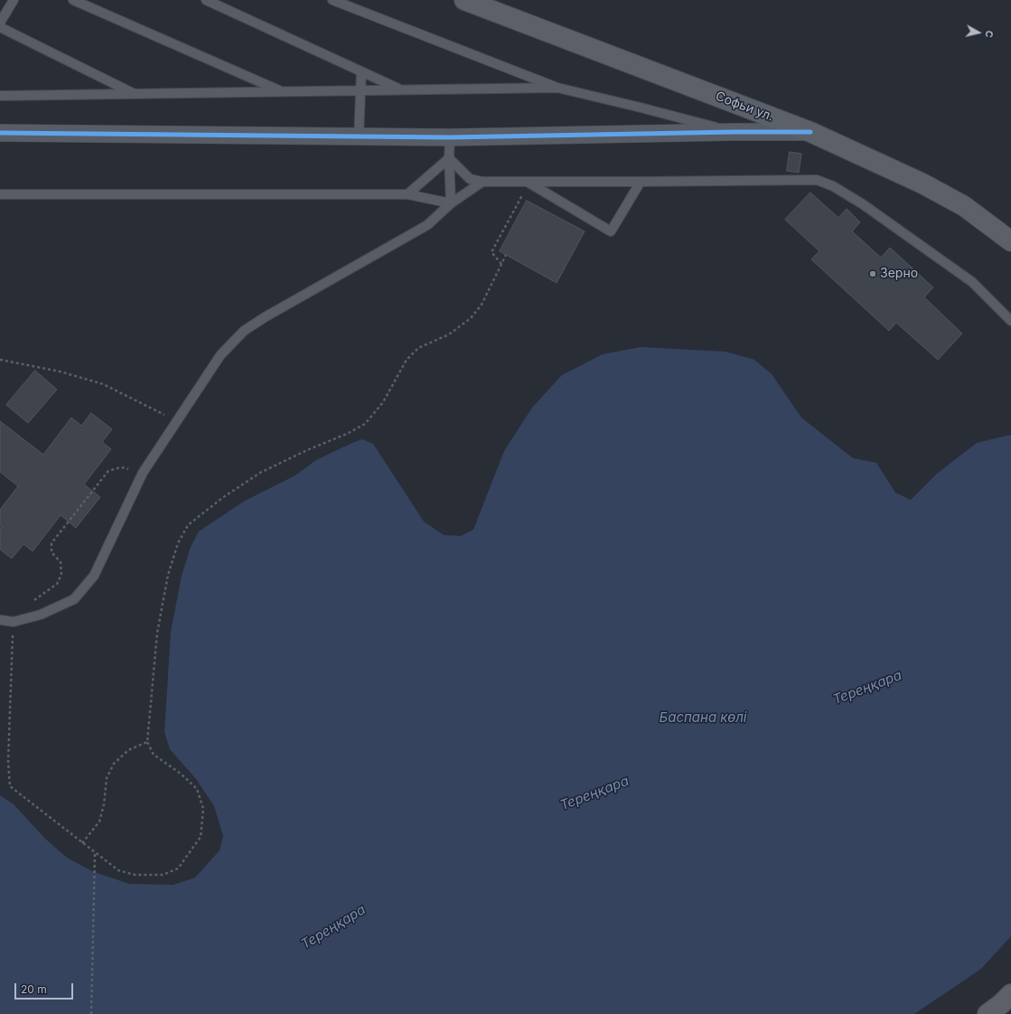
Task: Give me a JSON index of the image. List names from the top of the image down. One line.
{"streets":{"street":["Софьи ул."]},"water":["Тереңқара","Баспана көлі"],"places":["Зерно"],"scale_bar":"20 m","north":"right"}
